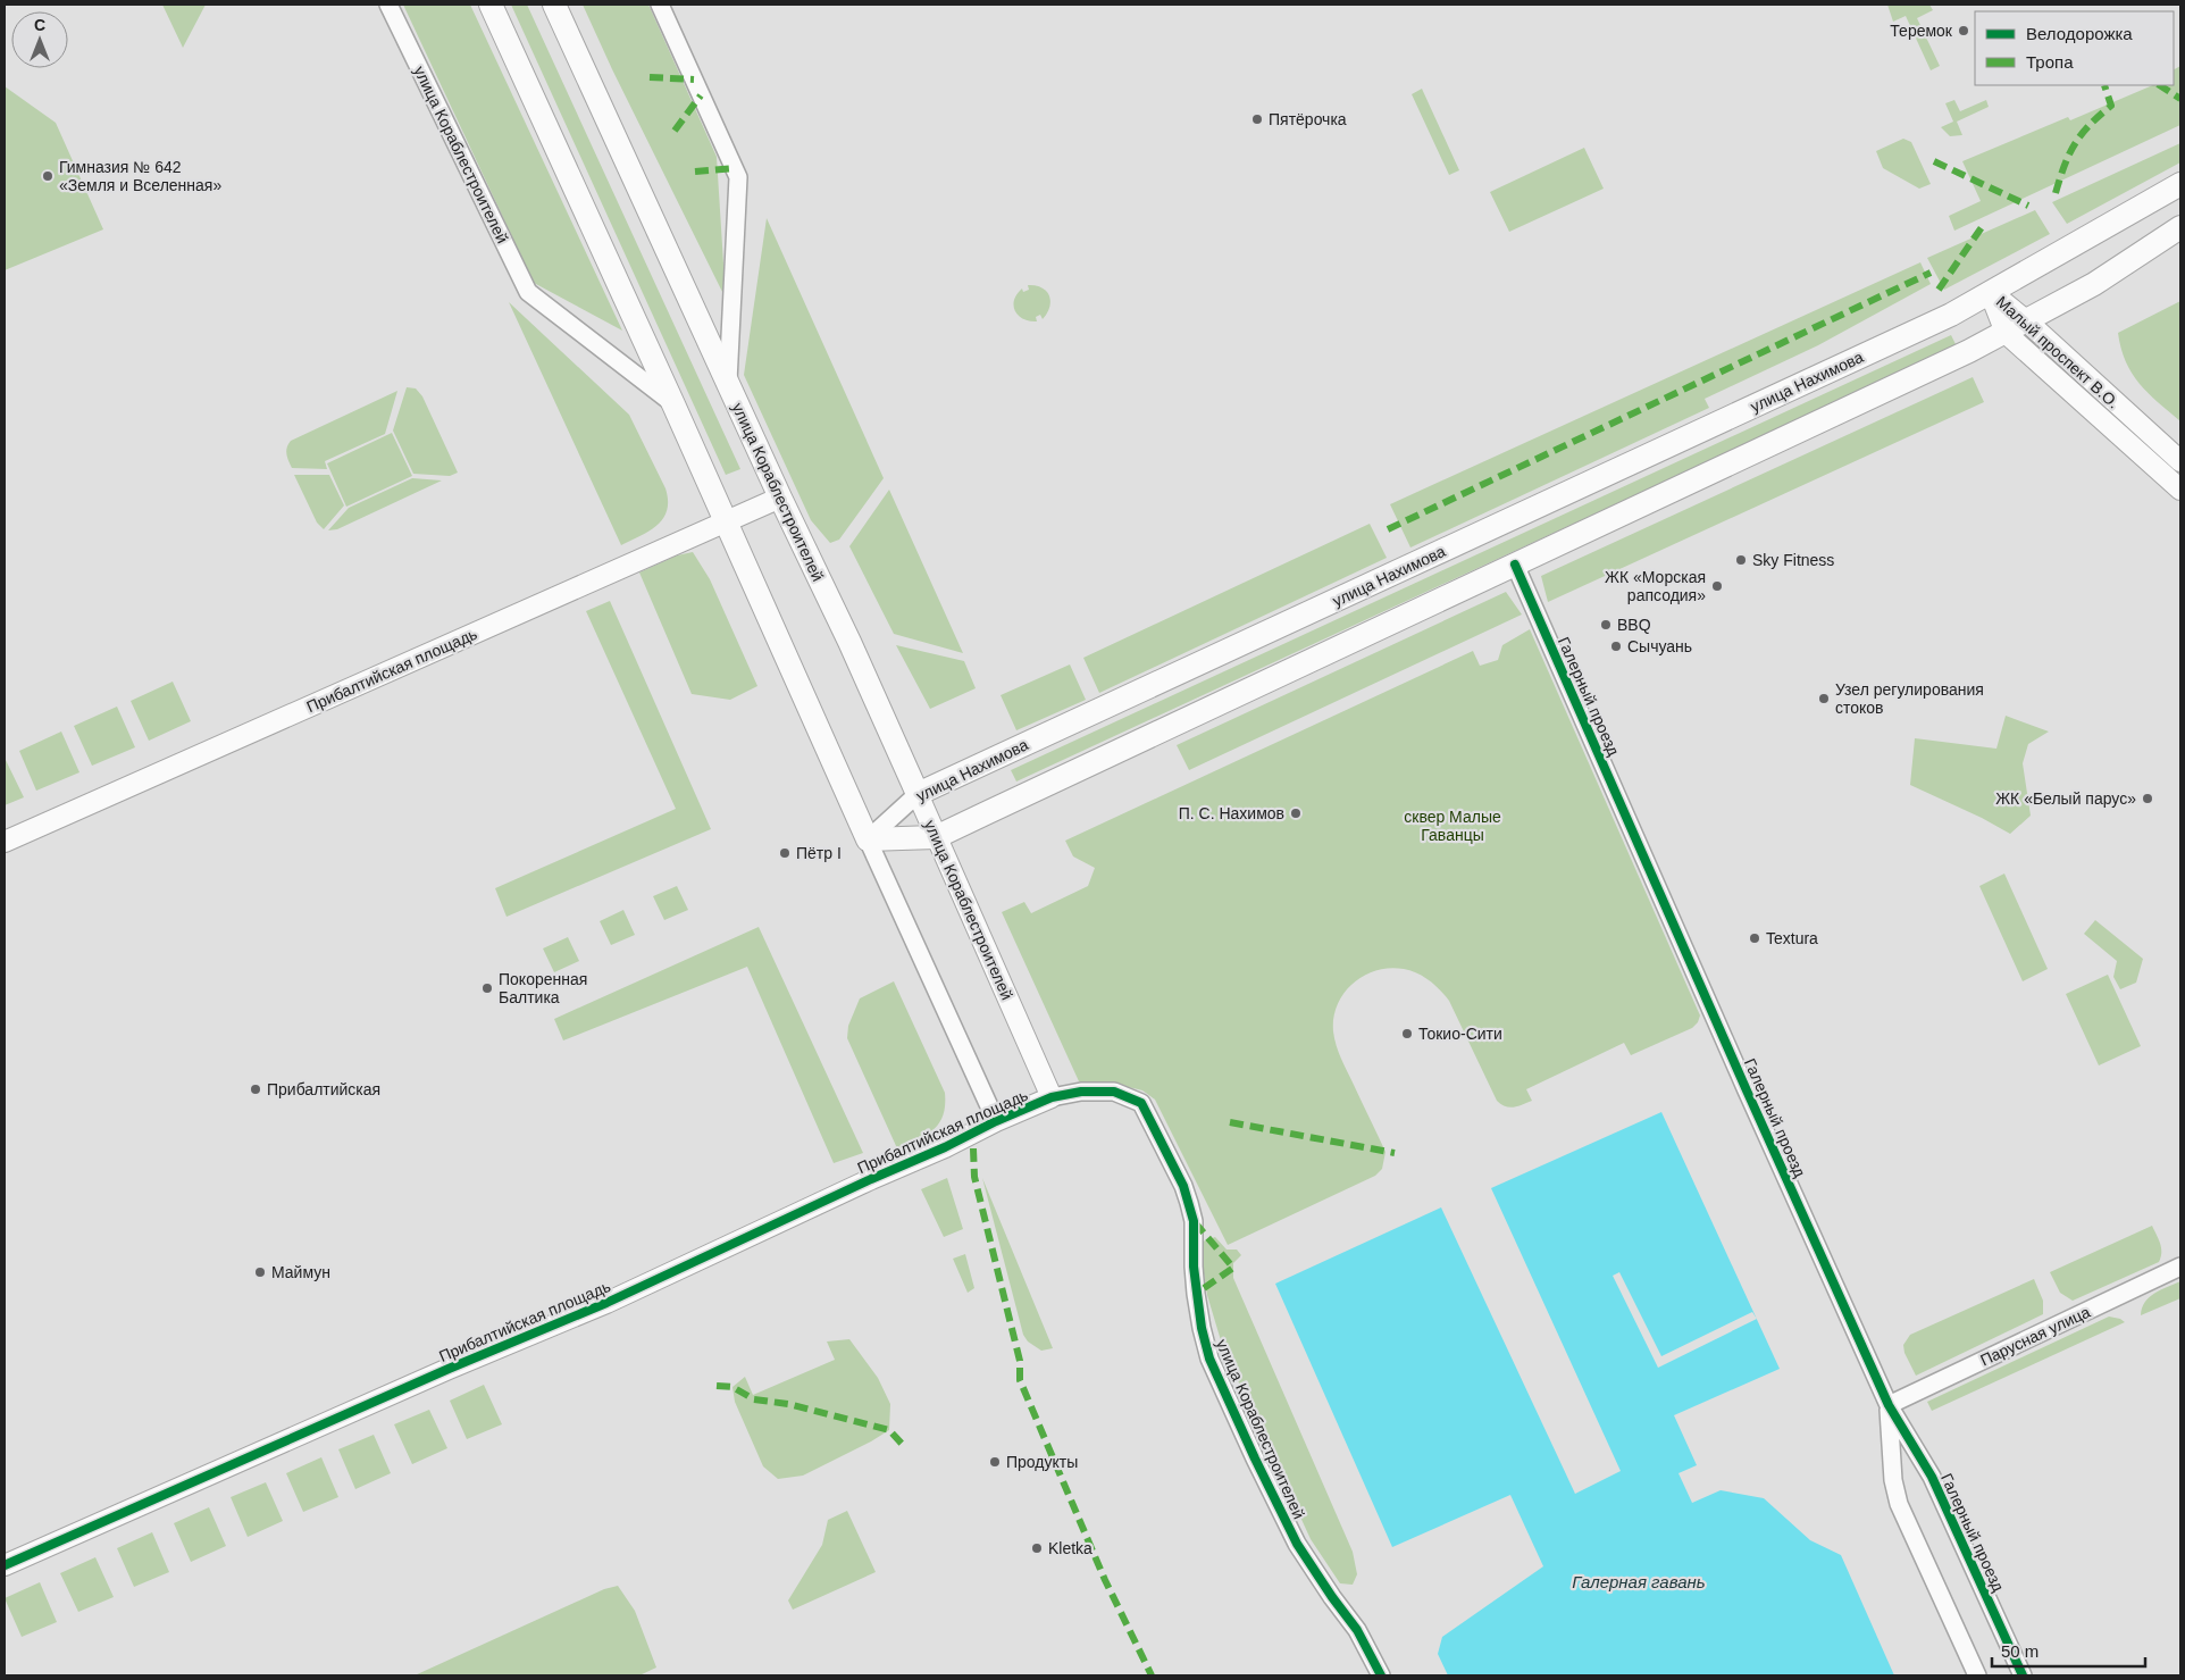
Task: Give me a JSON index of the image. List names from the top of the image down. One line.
{"streets":{"main road":["улица Кораблестроителей","улица Нахимова"],"street":["Малый проспект В.О.","Прибалтийская площадь","Галерный проезд","Парусная улица"]},"crossings":[["улица Кораблестроителей","улица Нахимова"],["улица Кораблестроителей","Прибалтийская площадь"],["Малый проспект В.О.","улица Нахимова"],["Галерный проезд","Парусная улица"]],"water":["Галерная гавань"],"parks":["сквер Малые Гаванцы"],"places":["Теремок","Пятёрочка","Гимназия № 642 «Земля и Вселенная»","Sky Fitness","ЖК «Морская рапсодия»","BBQ","Сычуань","Узел регулирования стоков","ЖК «Белый парус»","П. С. Нахимов","Пётр I","Textura","Покоренная Балтика","Токио-Сити","Прибалтийская","Маймун","Продукты","Kletka"],"legend":["Велодорожка","Тропа"],"scale_bar":"50 m","north":"top"}
